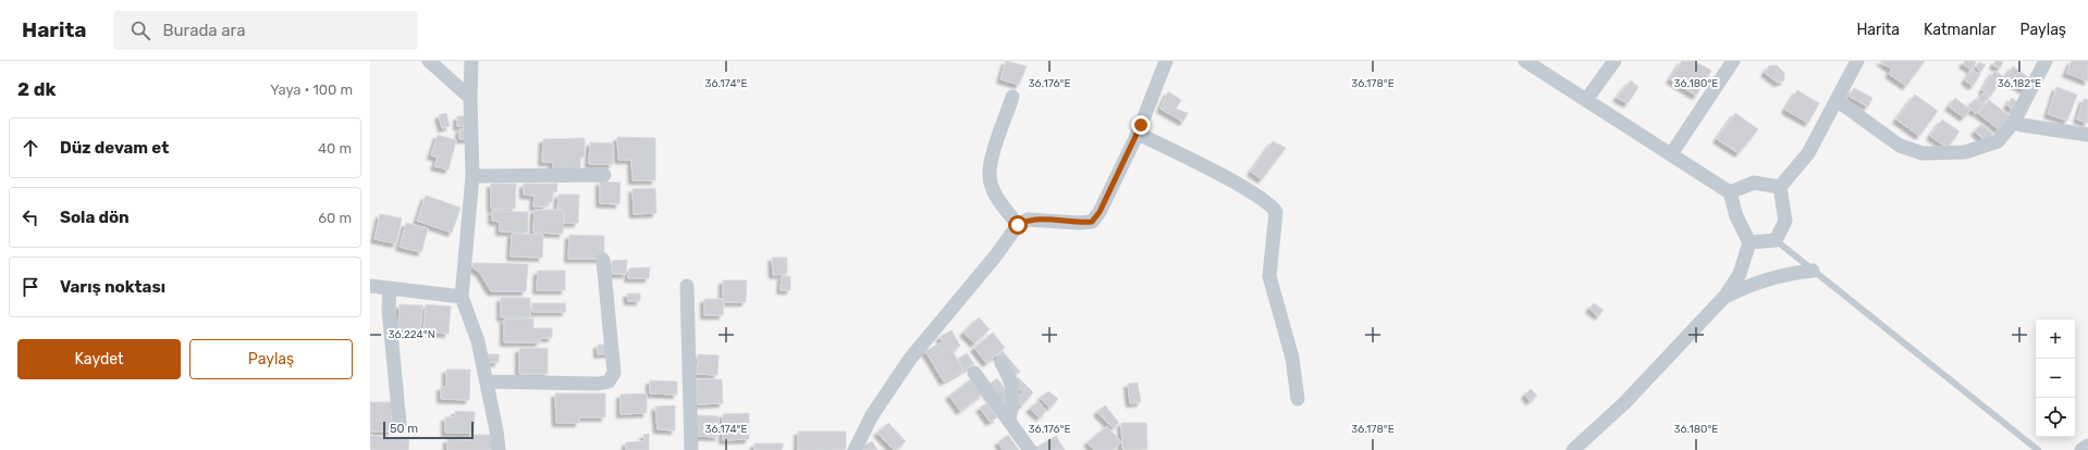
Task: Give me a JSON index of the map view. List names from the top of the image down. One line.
{"scale_bar":"50 m","page":{"header":"Harita","search":"Burada ara","nav":["Harita","Katmanlar","Paylaş"],"heading":["2 dk","Yaya · 100 m"],"list":[["Düz devam et","40 m"],["Sola dön","60 m"],"Varış noktası"],"map_buttons":["+","−"],"buttons":["Kaydet","Paylaş"],"scale":"50 m"},"coordinates":["36.174°E","36.176°E","36.178°E","36.180°E","36.182°E","36.224°N"]}
